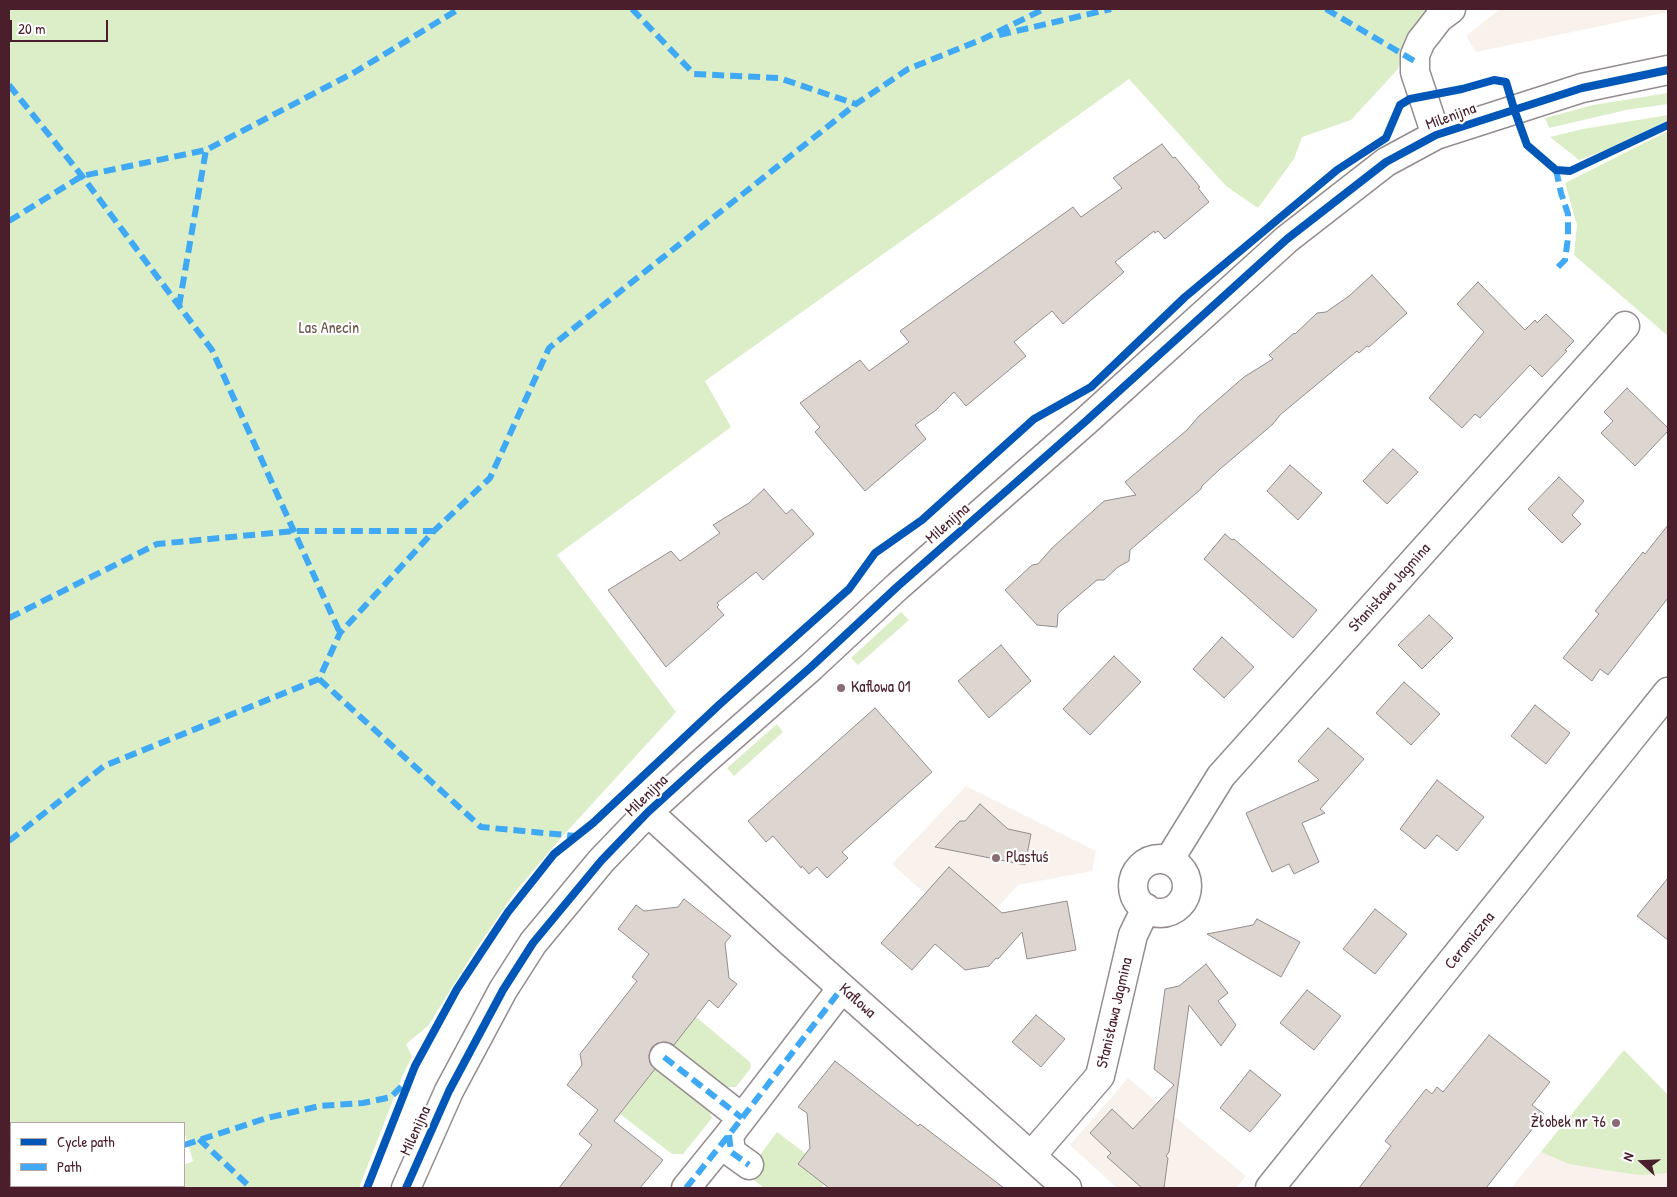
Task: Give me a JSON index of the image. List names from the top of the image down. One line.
{"streets":{"street":["Milenijna","Stanisława Jagmina","Ceramiczna","Kaflowa"]},"crossings":[["Milenijna","Kaflowa"],["Stanisława Jagmina","Kaflowa"]],"parks":["Las Anecin"],"places":["Kaflowa 01","Plastuś","Żłobek nr 76"],"legend":["Cycle path","Path"],"scale_bar":"20 m","north":"left"}
